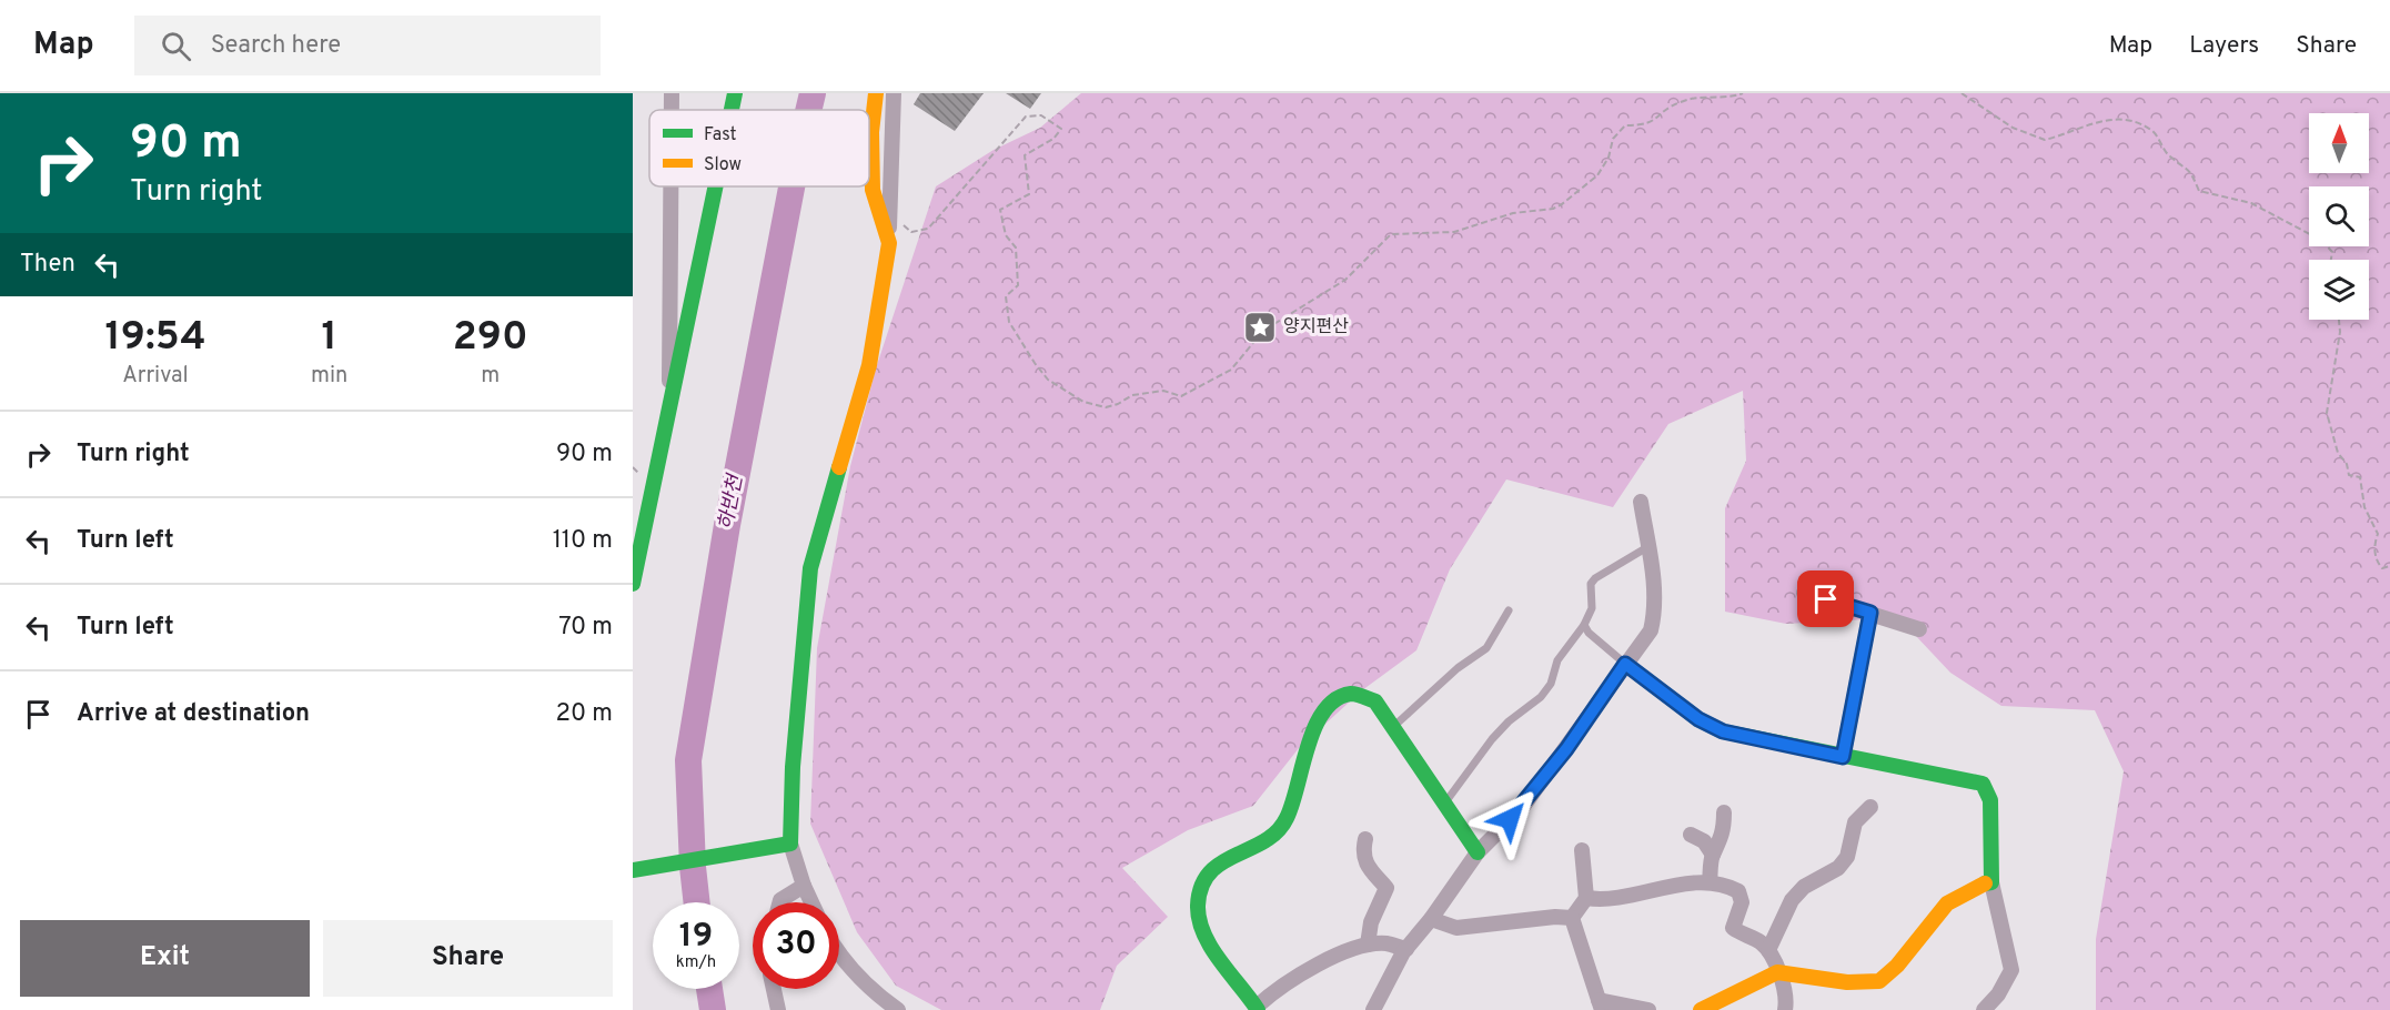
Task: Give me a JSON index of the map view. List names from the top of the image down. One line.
{"water":["하반천"],"places":{"place":["양지편산"]},"legend":["Fast","Slow"],"north":"top","page":{"header":"Map","search":"Search here","nav":["Map","Layers","Share"],"turn":["90 m","Turn right"],"then":"Then","eta":["19:54","Arrival","1","min","290","m"],"list":[{"name":"Turn right","value":"90 m"},{"name":"Turn left","value":"110 m"},{"name":"Turn left","value":"70 m"},{"name":"Arrive at destination","value":"20 m"}],"speed":"19 km/h","limit":"30","buttons":["Exit","Share"]}}
